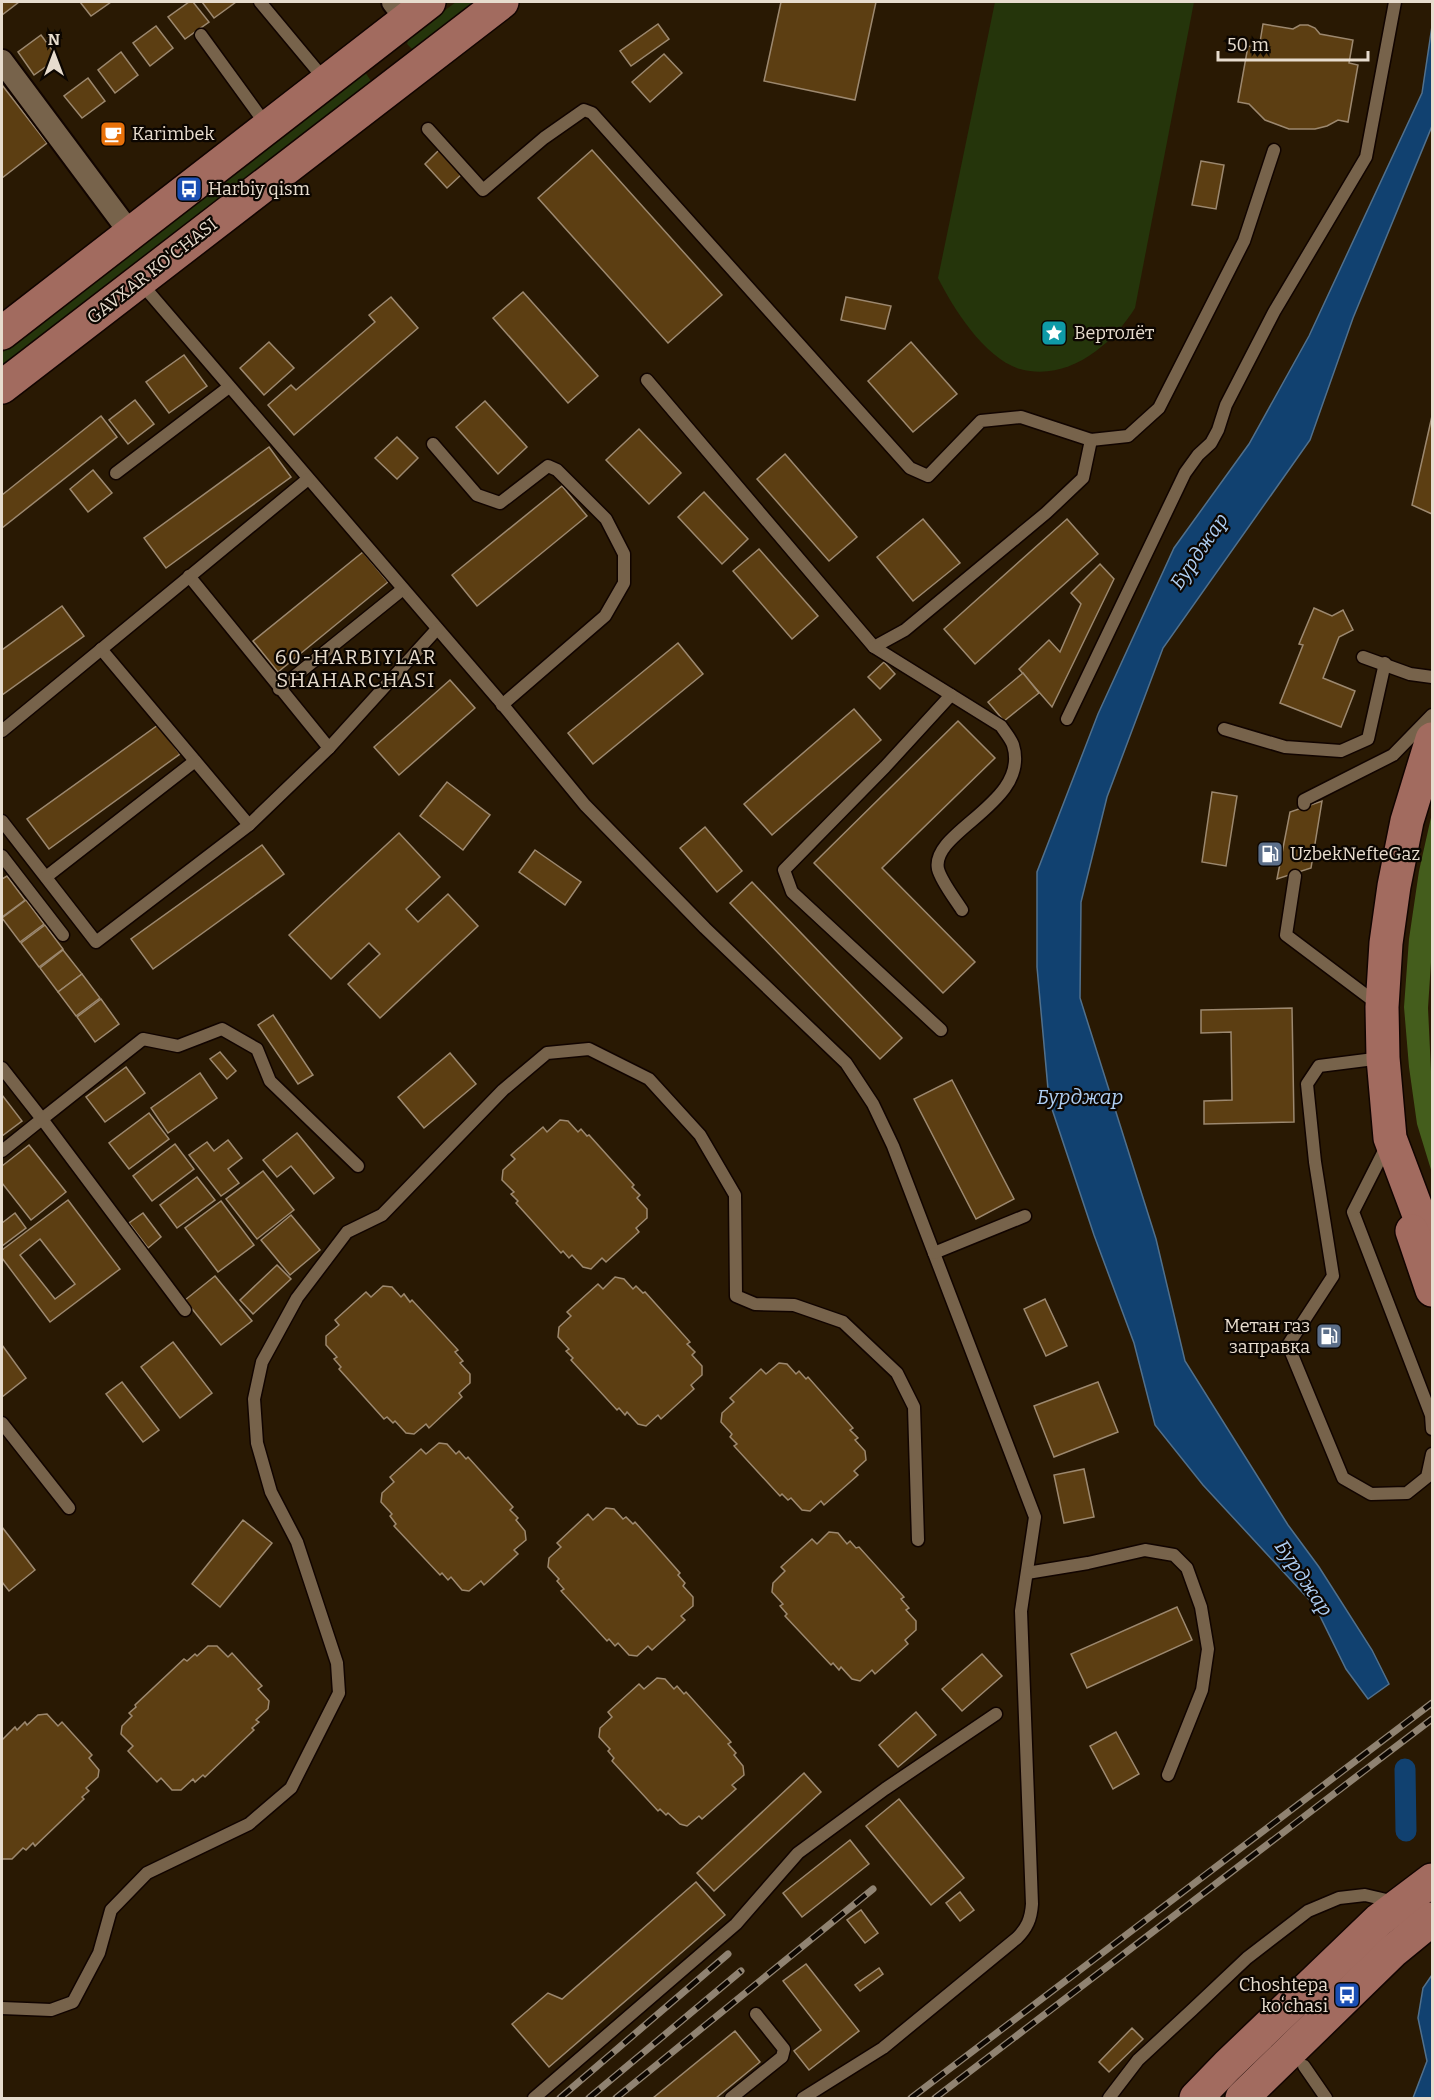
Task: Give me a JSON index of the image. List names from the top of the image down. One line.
{"streets":{"main road":["GAVXAR KO'CHASI"]},"districts":["60-HARBIYLAR SHAHARCHASI"],"water":["Бурджар"],"places":{"cafe":["Karimbek"],"bus stop":["Harbiy qism","Choshtepa koʻchasi"],"place":["Вертолёт"],"fuel station":["UzbekNefteGaz","Метан газ заправка"]},"scale_bar":"50 m","north":"top"}
